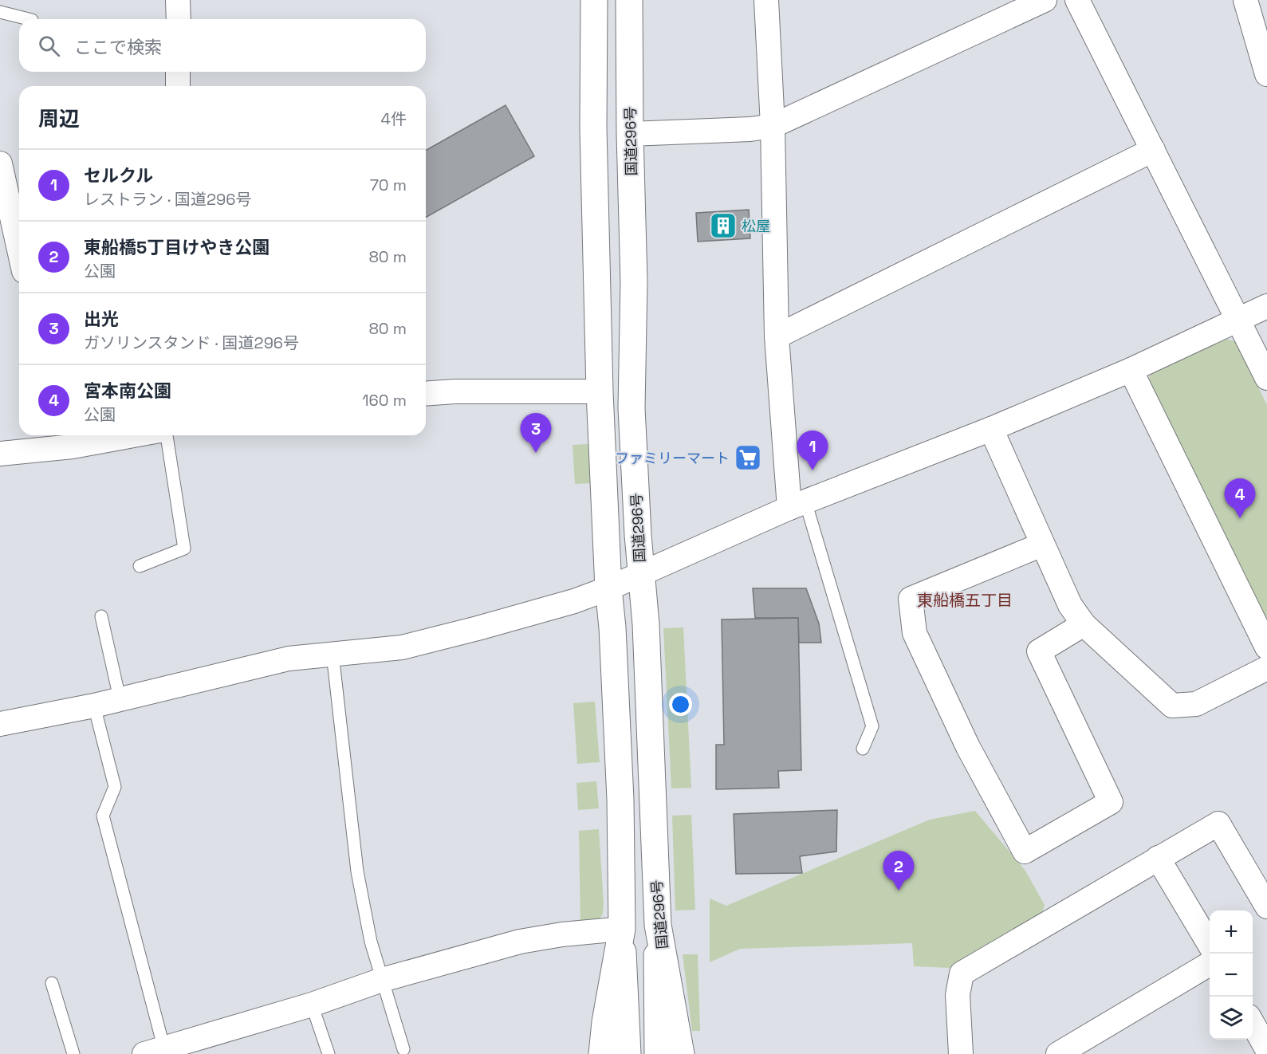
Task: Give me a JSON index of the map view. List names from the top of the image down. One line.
{"streets":{"main road":["国道296号"]},"districts":["東船橋五丁目"],"places":{"building":["松屋"],"supermarket":["ファミリーマート"]},"page":{"search":"ここで検索","heading":["周辺","4件"],"list":[{"mark":"1","name":"セルクル","note":"レストラン · 国道296号","value":"70 m"},{"mark":"2","name":"東船橋5丁目けやき公園","note":"公園","value":"80 m"},{"mark":"3","name":"出光","note":"ガソリンスタンド · 国道296号","value":"80 m"},{"mark":"4","name":"宮本南公園","note":"公園","value":"160 m"}],"pins":["3","1","4","2"],"map_buttons":["+","−"]}}
